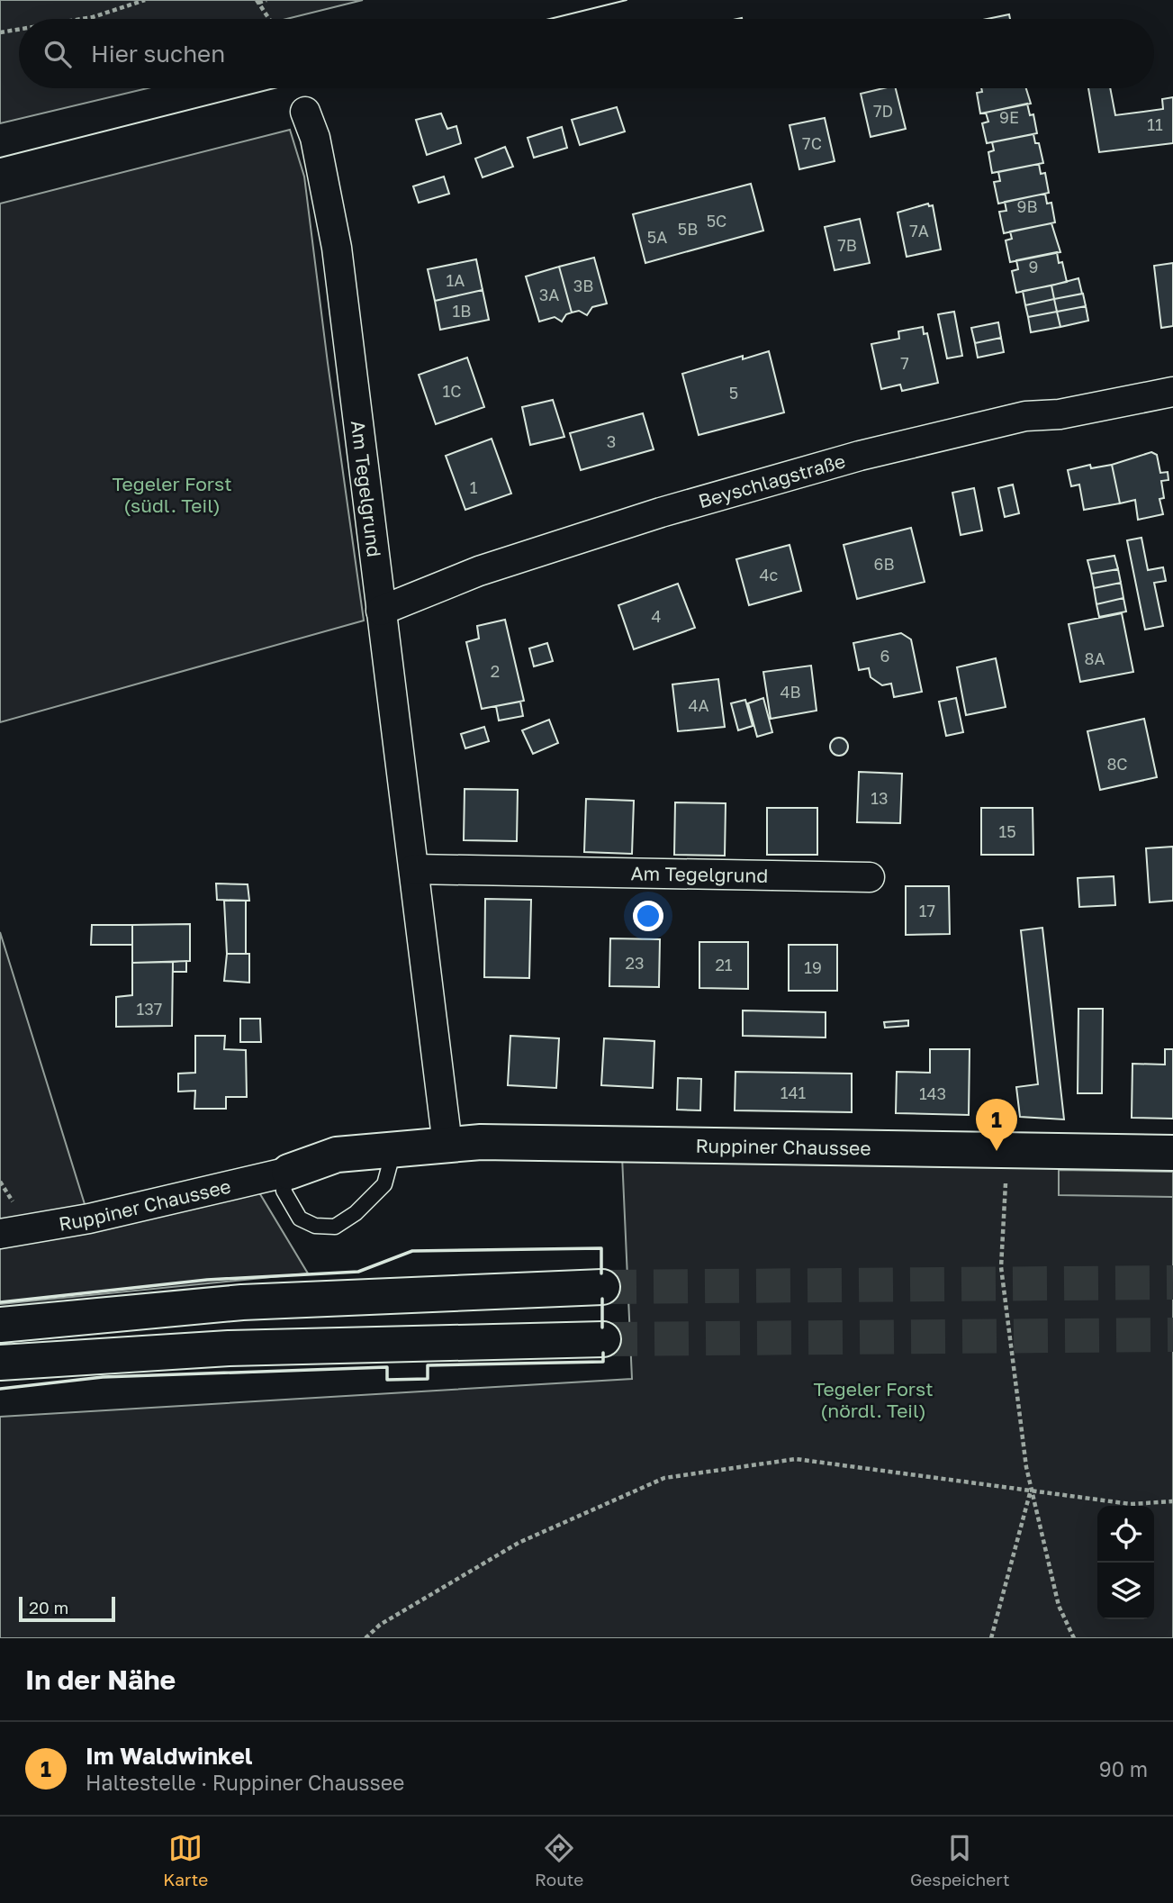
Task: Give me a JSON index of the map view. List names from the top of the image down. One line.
{"streets":{"main road":["Ruppiner Chaussee"],"street":["Beyschlagstraße","Am Tegelgrund"]},"crossings":[["Beyschlagstraße","Am Tegelgrund"],["Am Tegelgrund","Ruppiner Chaussee"]],"parks":["Tegeler Forst (südl. Teil)","Tegeler Forst (nördl. Teil)"],"house_numbers":["7D","9E","11","7C","9B","5C","5B","7A","5A","7B","9","1A","3B","3A","1B","7","1C","5","3","1","6B","4c","4","6","8A","2","4B","4A","8C","13","15","17","23","21","19","137","141","143"],"scale_bar":"20 m","page":{"search":"Hier suchen","pins":"1","scale":"20 m","heading":"In der Nähe","list":[{"mark":"1","name":"Im Waldwinkel","note":"Haltestelle · Ruppiner Chaussee","value":"90 m"}],"nav":["Karte","Route","Gespeichert"]}}
